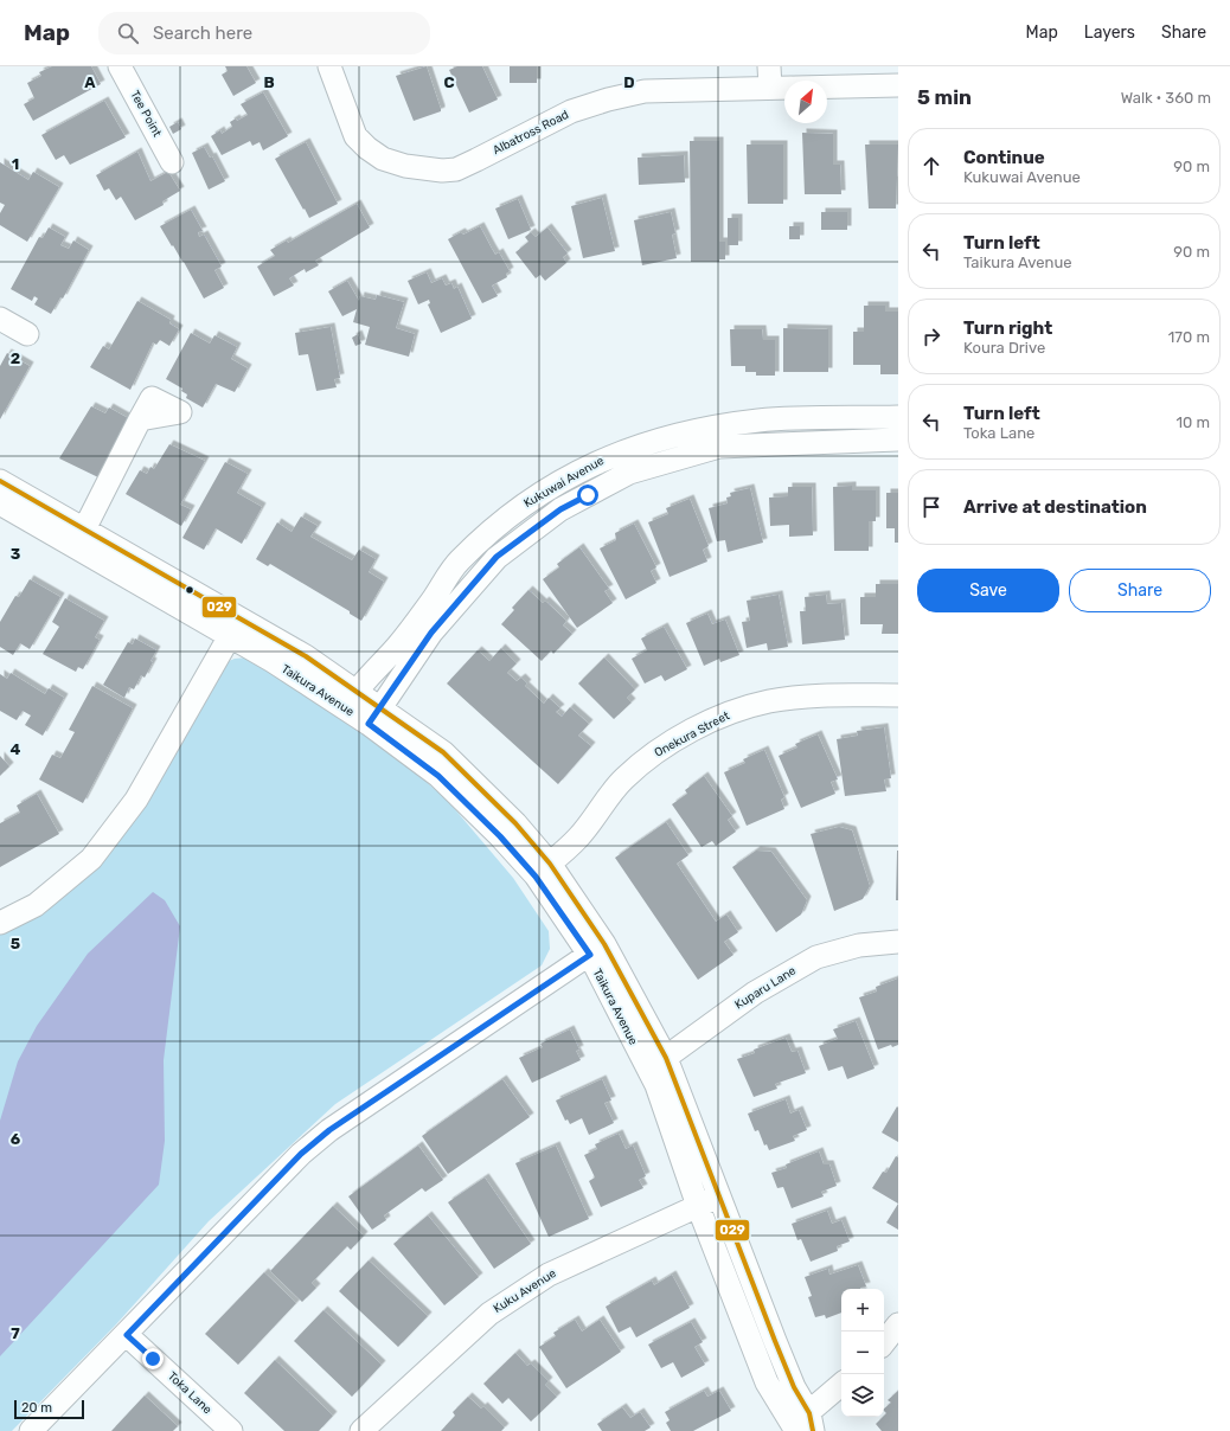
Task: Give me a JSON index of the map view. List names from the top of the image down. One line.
{"streets":{"street":["Tee Point","Albatross Road","Kukuwai Avenue","Taikura Avenue","Onekura Street","Kuparu Lane","Kuku Avenue","Toka Lane"]},"crossings":[["Kukuwai Avenue","Taikura Avenue"],["Taikura Avenue","Onekura Street"],["Taikura Avenue","Kuparu Lane"],["Taikura Avenue","Kuku Avenue"]],"lines":["transit line 029"],"scale_bar":"20 m","north":"top right","page":{"header":"Map","search":"Search here","nav":["Map","Layers","Share"],"heading":["5 min","Walk · 360 m"],"list":[["Continue","Kukuwai Avenue","90 m"],["Turn left","Taikura Avenue","90 m"],["Turn right","Koura Drive","170 m"],["Turn left","Toka Lane","10 m"],"Arrive at destination"],"buttons":["Save","Share"],"map_buttons":["+","−"],"scale":"20 m"},"grid":{"columns":["A","B","C","D"],"rows":["1","2","3","4","5","6","7"]}}
